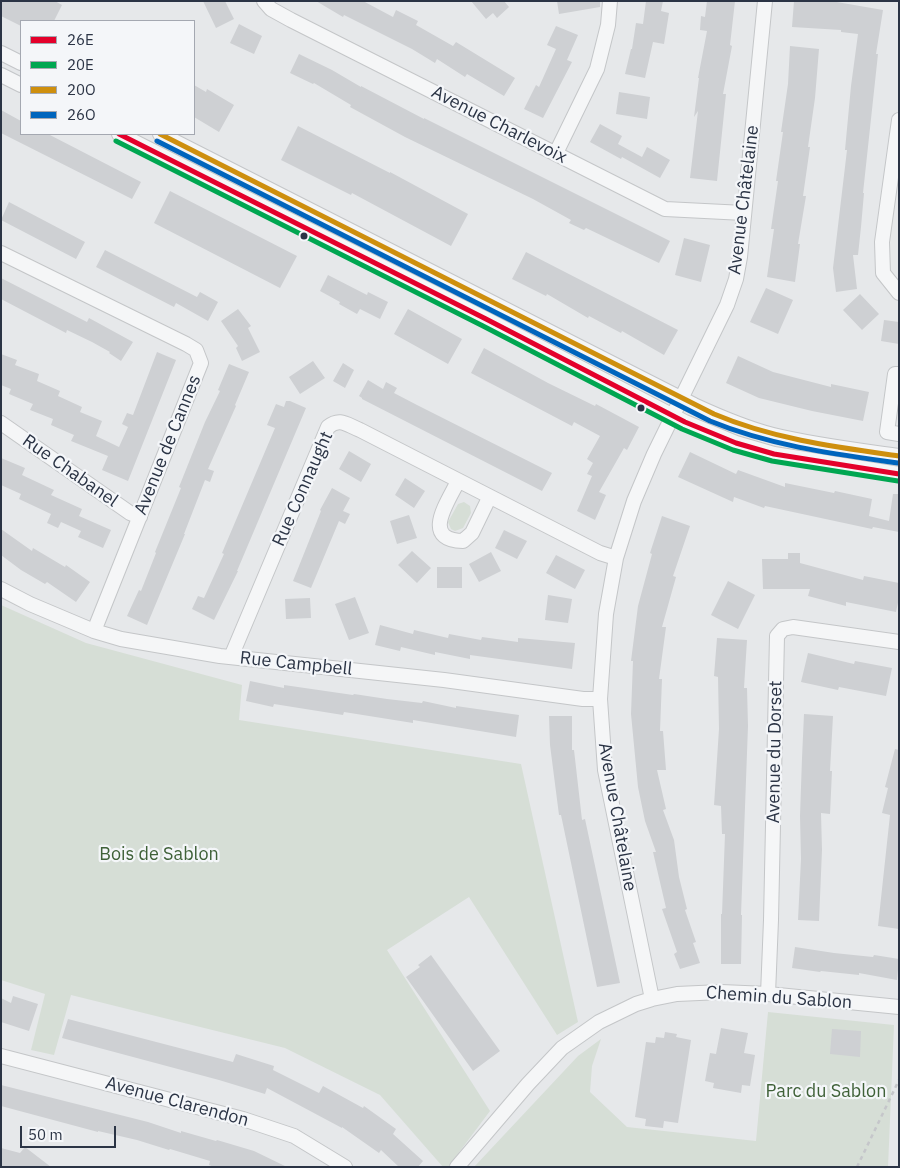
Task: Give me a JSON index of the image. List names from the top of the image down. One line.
{"streets":{"street":["Avenue Charlevoix","Avenue Châtelaine","Avenue de Cannes","Rue Chabanel","Rue Connaught","Rue Campbell","Avenue du Dorset","Chemin du Sablon","Avenue Clarendon"]},"crossings":[["Avenue Charlevoix","Avenue Châtelaine"],["Avenue Châtelaine","Rue Connaught"],["Avenue Châtelaine","Rue Campbell"],["Avenue Châtelaine","Chemin du Sablon"],["Avenue de Cannes","Rue Chabanel"],["Avenue de Cannes","Rue Campbell"],["Rue Connaught","Rue Campbell"],["Avenue du Dorset","Chemin du Sablon"]],"parks":["Bois de Sablon","Parc du Sablon"],"lines":["transit line 26E","transit line 20O","transit line 20E","transit line 26O"],"legend":["26E","20E","20O","26O"],"scale_bar":"50 m"}
